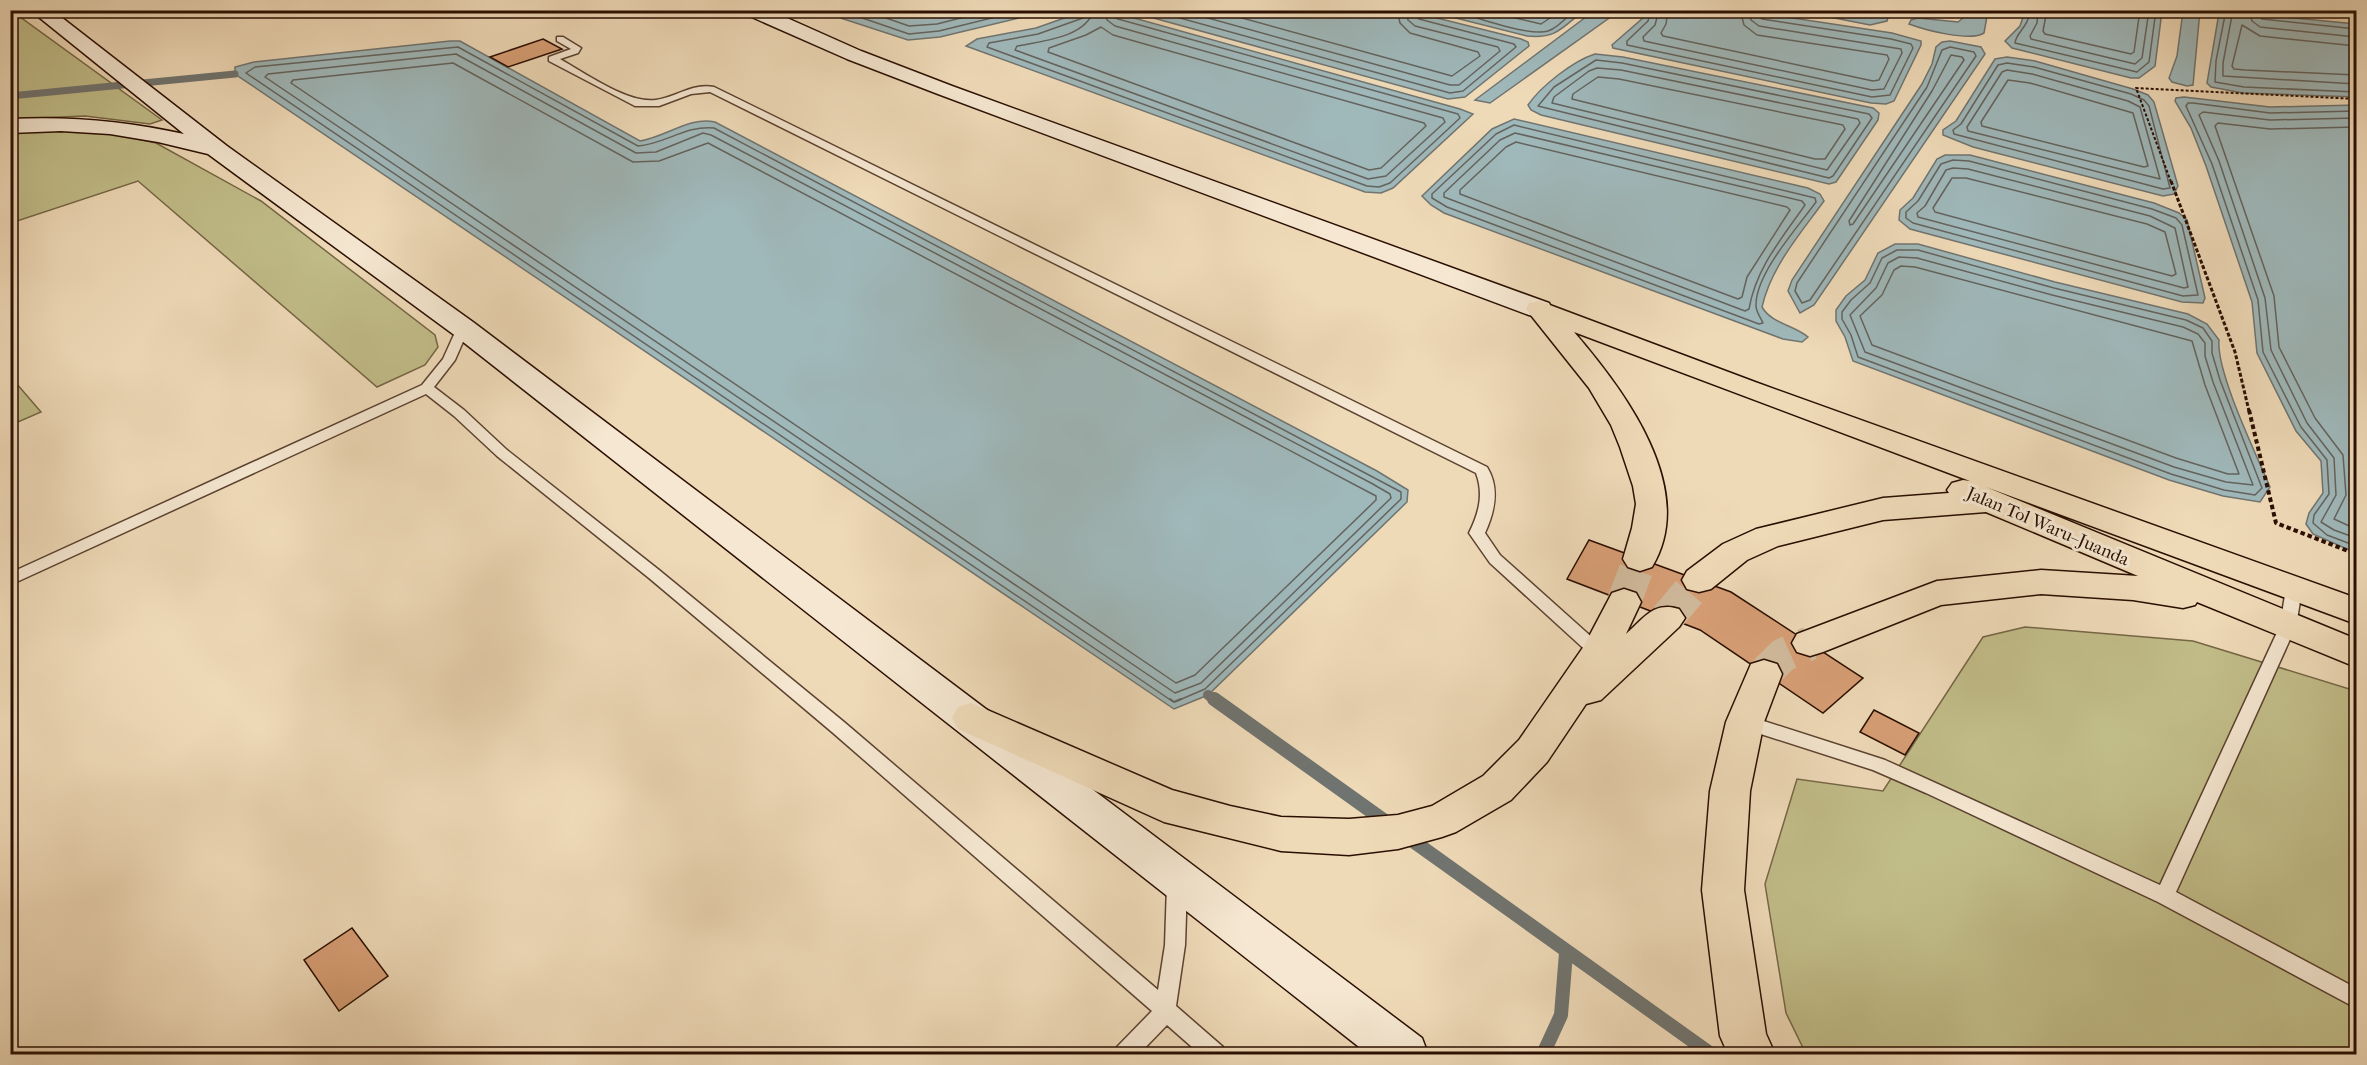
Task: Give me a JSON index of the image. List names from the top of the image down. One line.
{"streets":{"highway":["Jalan Tol Waru–Juanda"]}}
